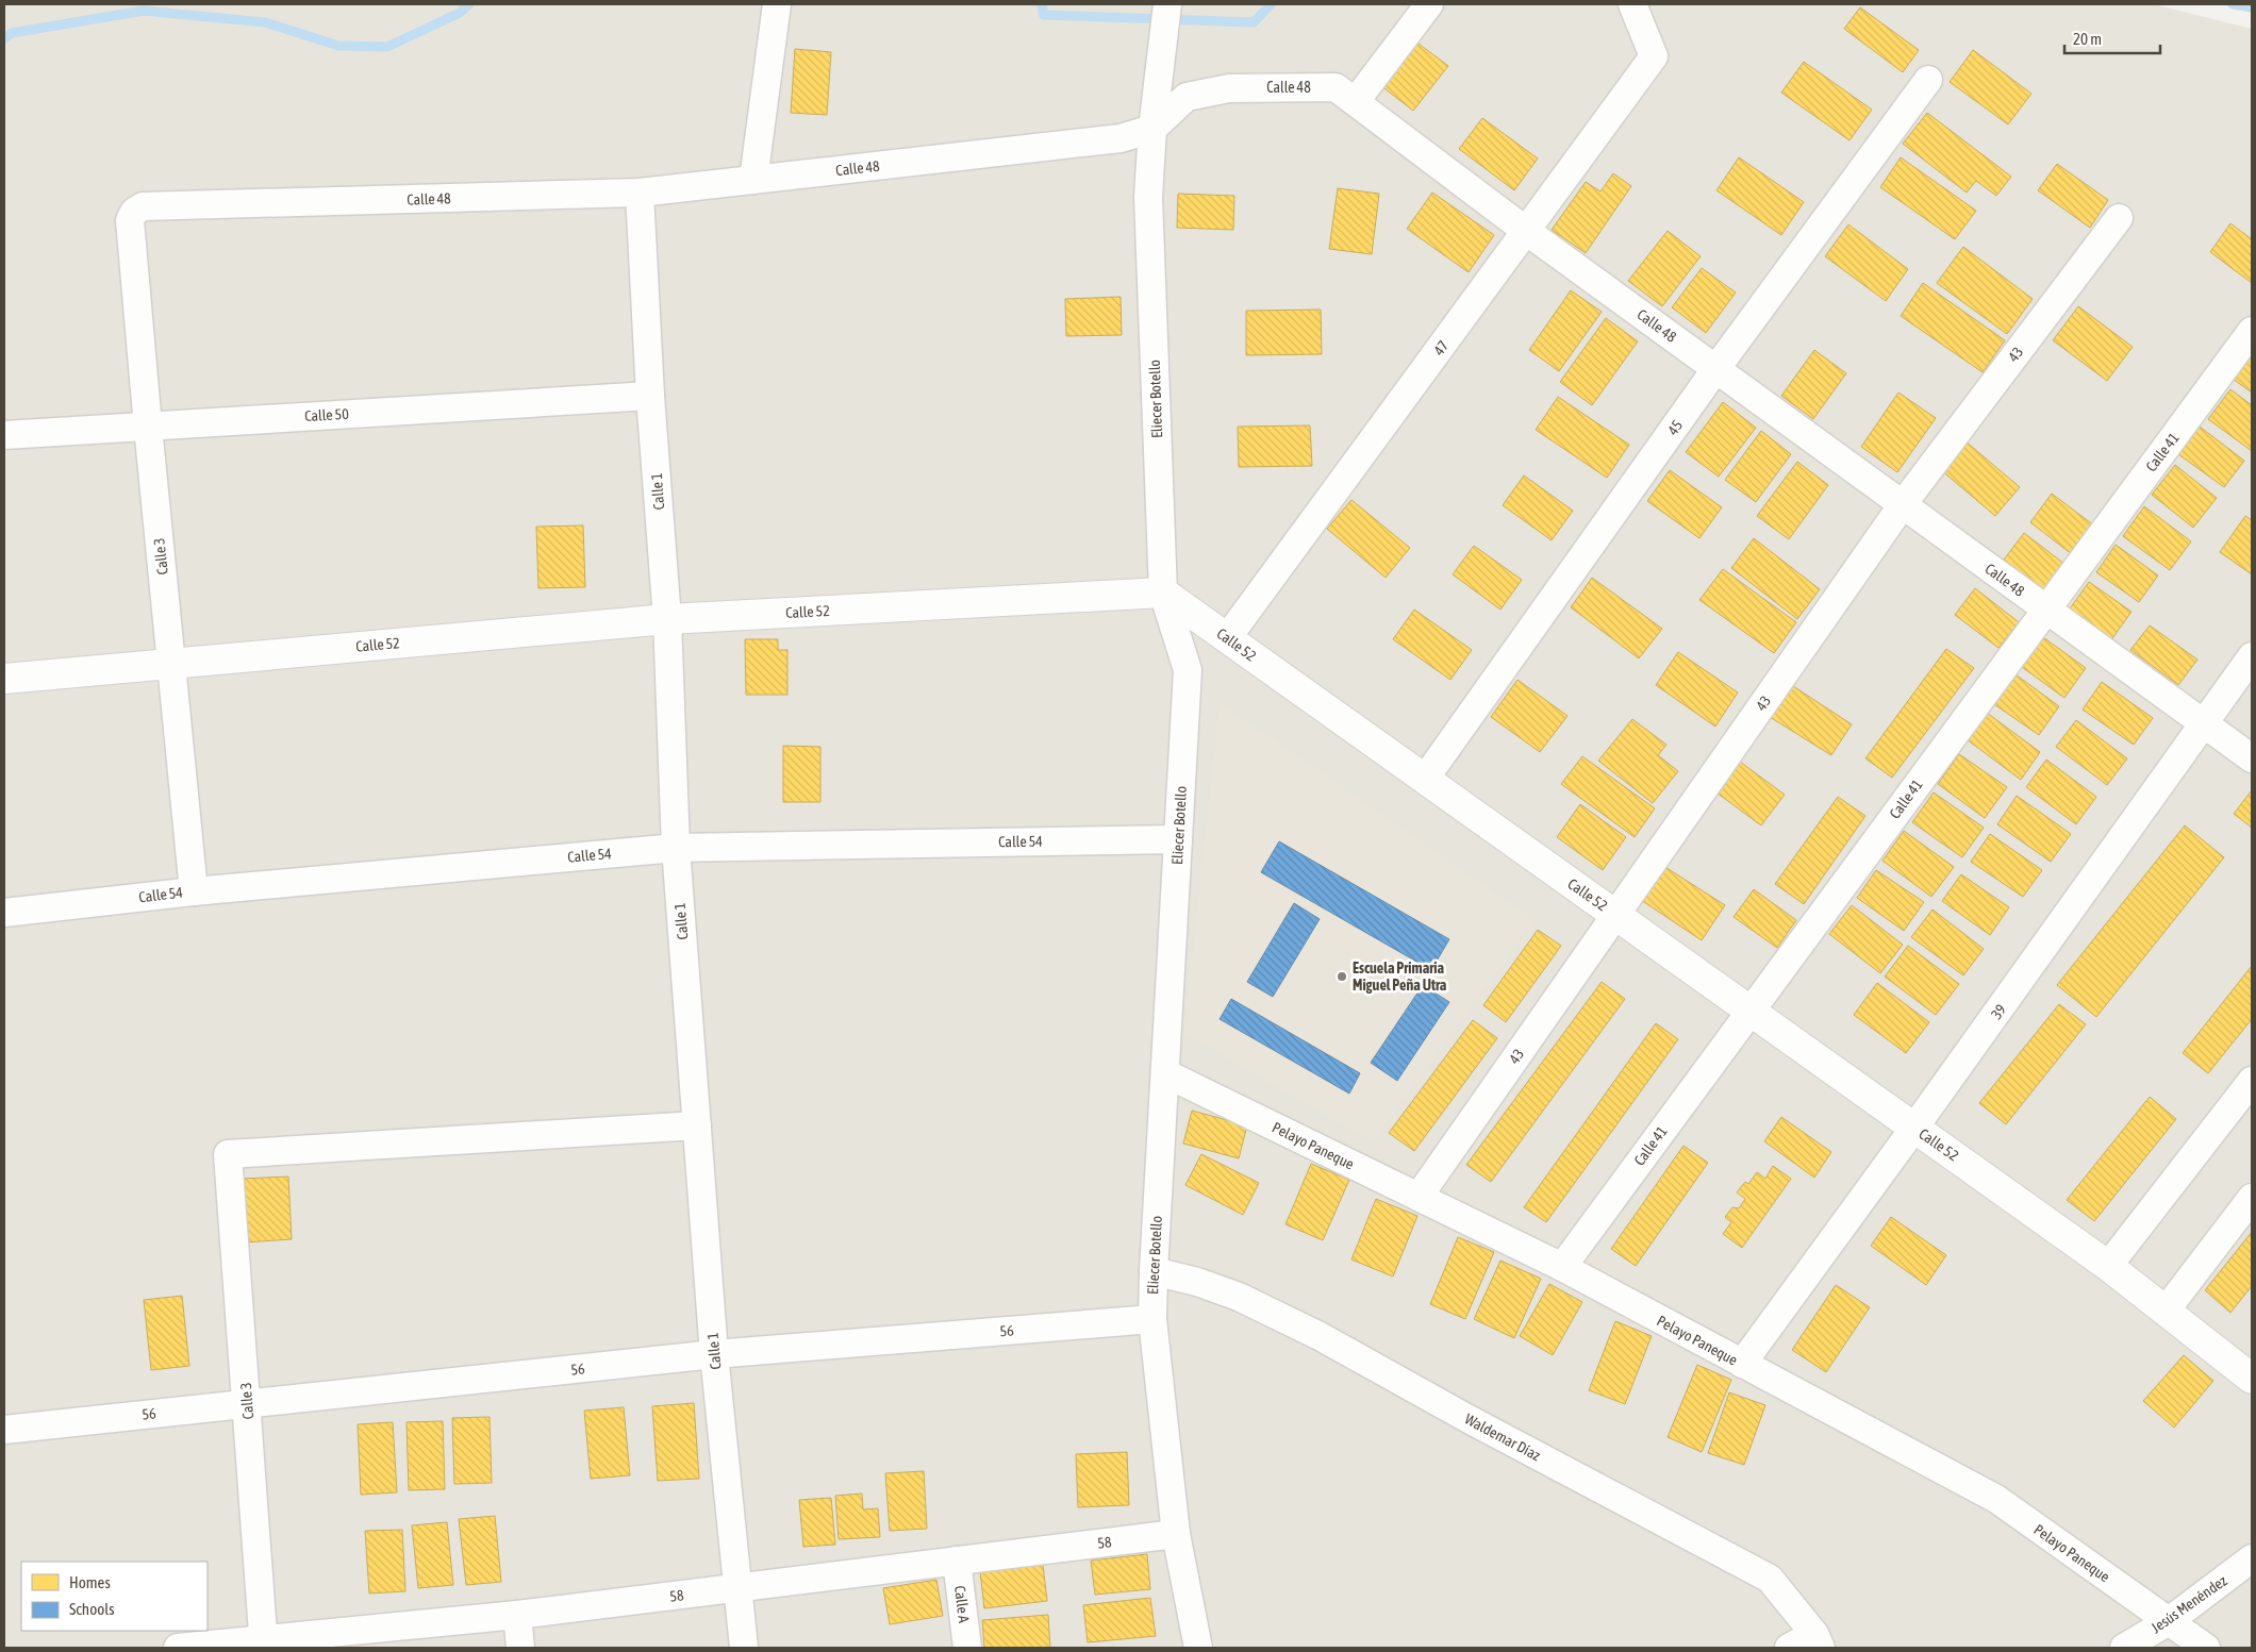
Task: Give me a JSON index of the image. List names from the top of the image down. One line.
{"streets":{"street":["Calle 48","47","43","Eliecer Botello","Calle 50","45","Calle 41","Calle 1","Calle 3","Calle 52","Calle 54","39","Pelayo Paneque","56","Waldemar Díaz","58","Calle A","Jesús Menéndez"]},"crossings":[["Calle 48","47"],["Calle 48","43"],["Calle 48","Eliecer Botello"],["Calle 48","45"],["Calle 48","Calle 41"],["Calle 48","Calle 1"],["Calle 48","Calle 3"],["Calle 48","39"],["47","Calle 52"],["43","Calle 52"],["43","Pelayo Paneque"],["Eliecer Botello","Calle 52"],["Eliecer Botello","Calle 54"],["Eliecer Botello","Pelayo Paneque"],["Eliecer Botello","56"],["Eliecer Botello","Waldemar Díaz"],["Eliecer Botello","58"],["Calle 50","Calle 1"],["Calle 50","Calle 3"],["45","Calle 52"],["Calle 41","Calle 52"],["Calle 41","Pelayo Paneque"],["Calle 1","Calle 3"],["Calle 1","Calle 52"],["Calle 1","Calle 54"],["Calle 1","56"],["Calle 1","58"],["Calle 3","Calle 52"],["Calle 3","Calle 54"],["Calle 3","56"],["Calle 3","58"],["Calle 52","39"],["39","Pelayo Paneque"],["Pelayo Paneque","Jesús Menéndez"],["58","Calle A"]],"places":["Escuela Primaria Miguel Peña Utra"],"legend":["Homes","Schools"],"scale_bar":"20 m"}
